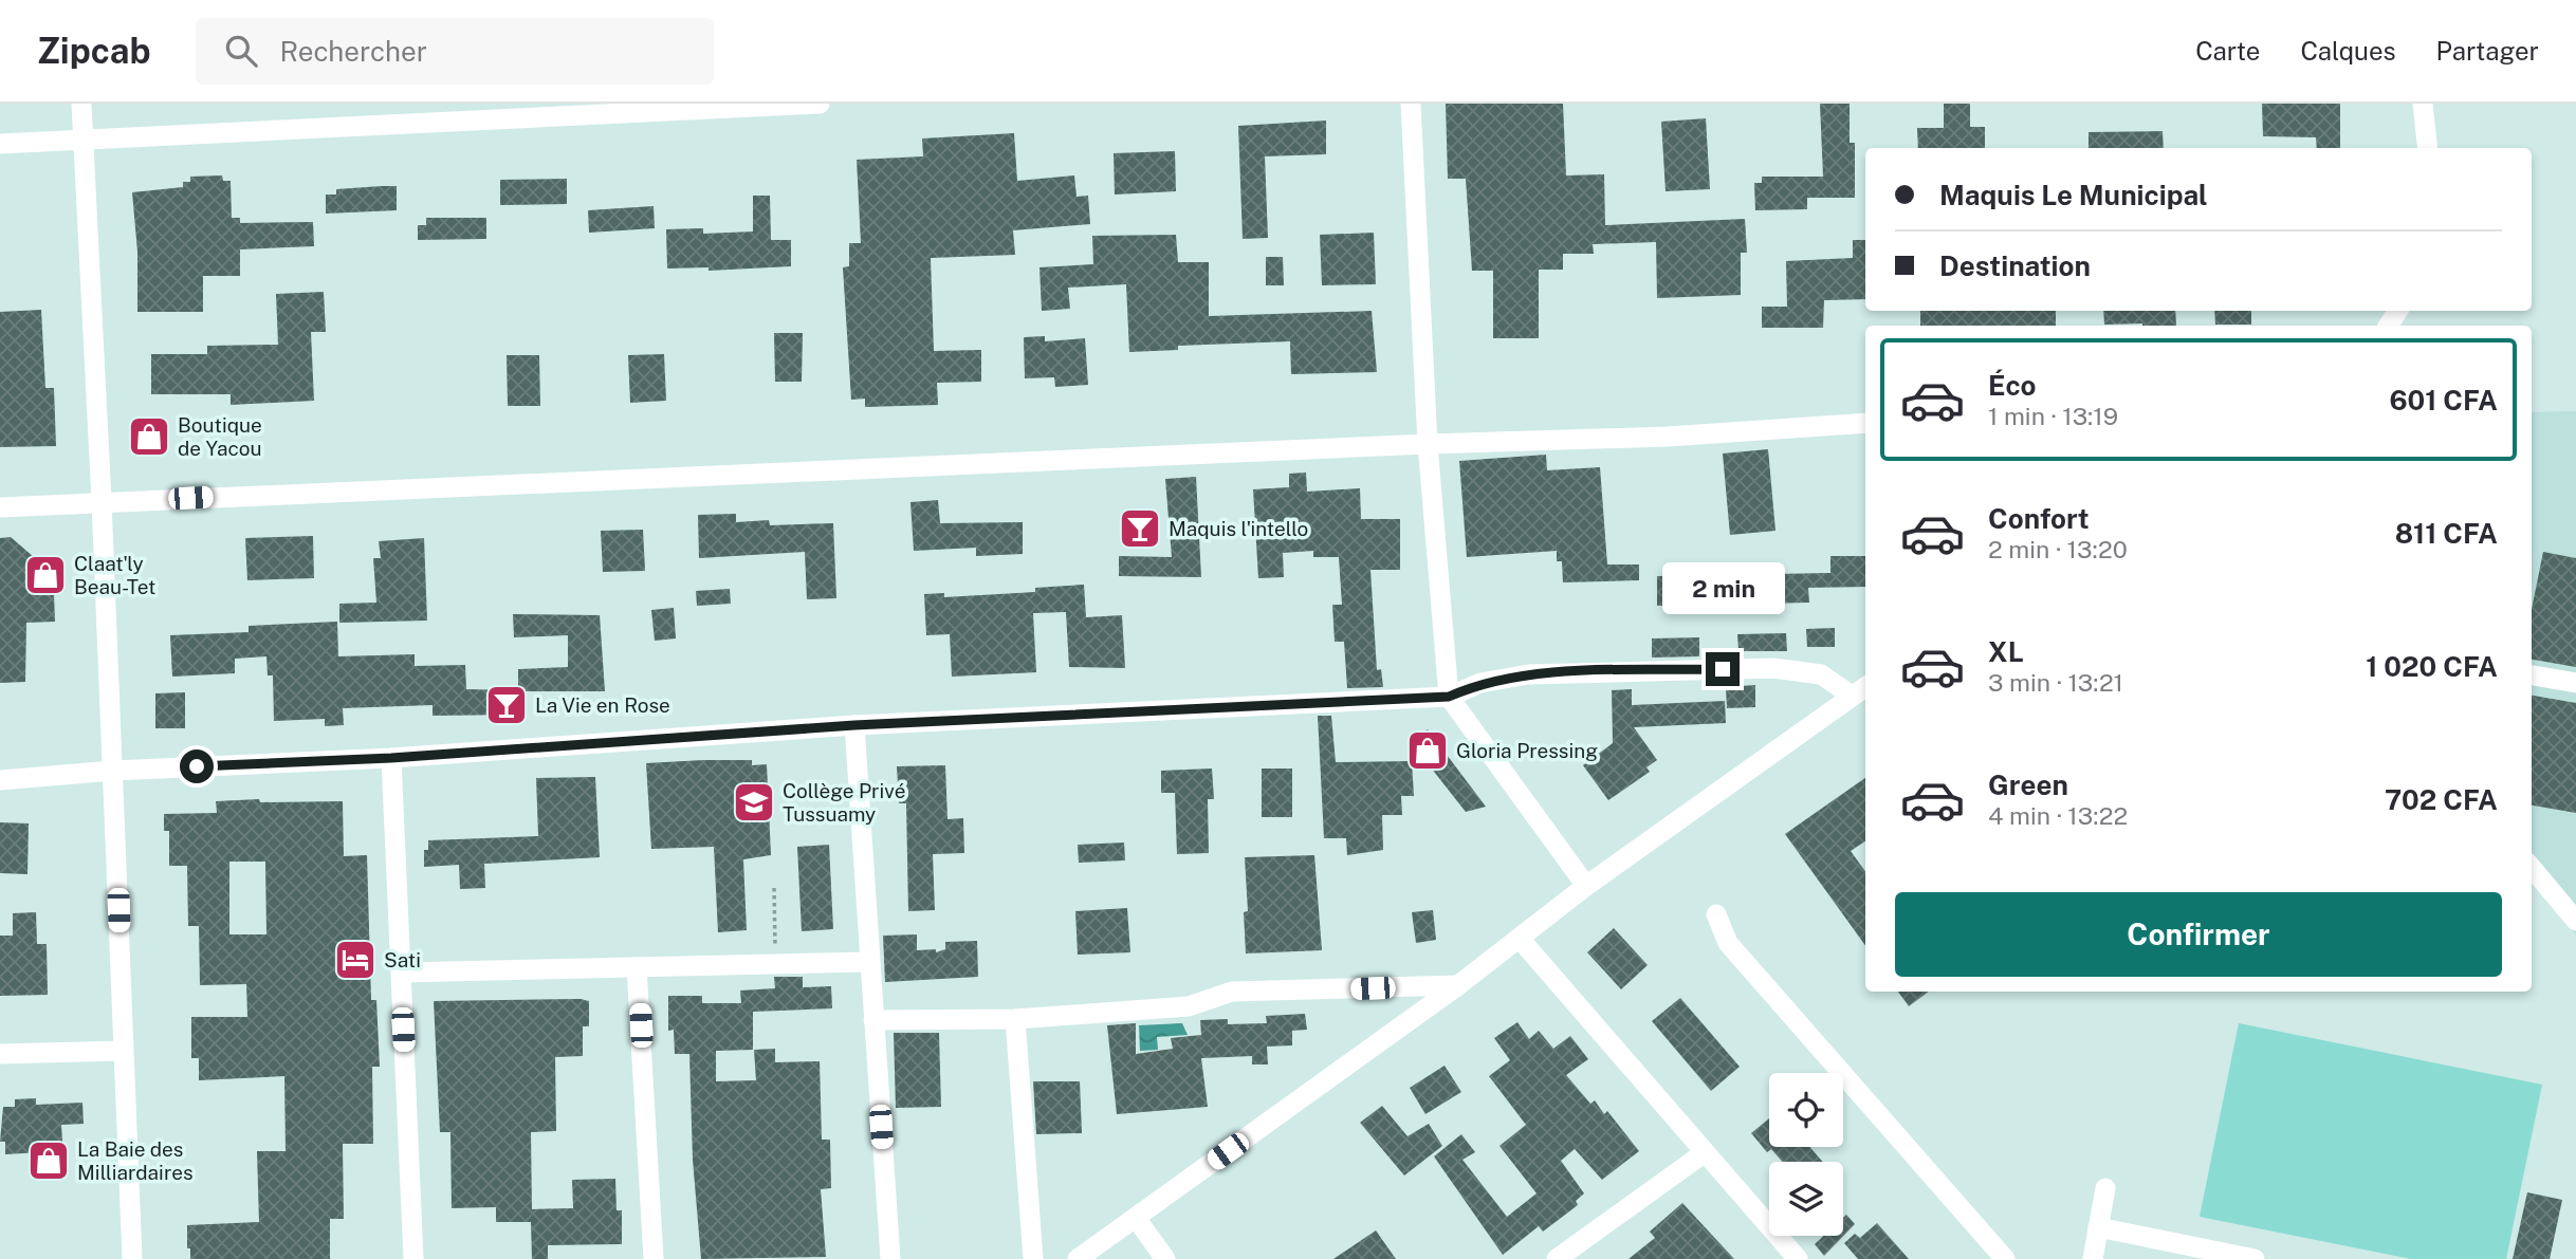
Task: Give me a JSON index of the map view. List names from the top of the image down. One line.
{"places":{"shop":["Boutique de Yacou","Claat'ly Beau-Tet","Gloria Pressing","La Baie des Milliardaires"],"bar":["Maquis l'intello","La Vie en Rose"],"school or university":["Collège Privé Tussuamy"],"hotel":["Sati"]},"page":{"header":"Zipcab","search":"Rechercher","nav":["Carte","Calques","Partager"],"banner":["Maquis Le Municipal","Destination"],"list":[{"name":"Éco","note":"1 min · 13:19","value":"601 CFA"},{"name":"Confort","note":"2 min · 13:20","value":"811 CFA"},{"name":"XL","note":"3 min · 13:21","value":"1 020 CFA"},{"name":"Green","note":"4 min · 13:22","value":"702 CFA"}],"bubble":"2 min","buttons":"Confirmer"}}
